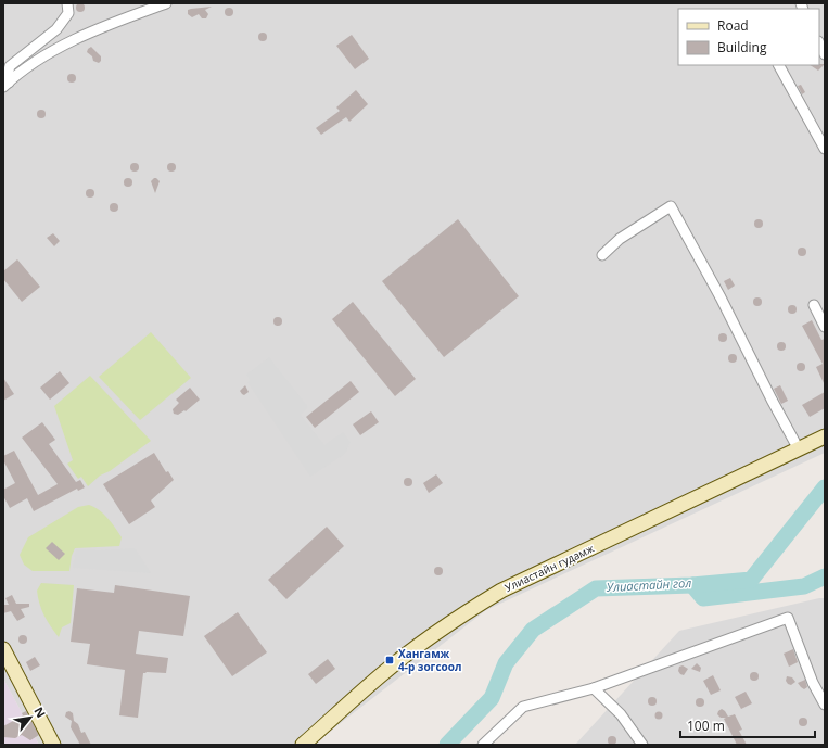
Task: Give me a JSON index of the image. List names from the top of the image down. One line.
{"streets":{"main road":["Улиастайн гудамж"]},"water":["Улиастайн гол"],"places":{"transit":["Хангамж 4-р зогсоол"]},"legend":["Road","Building"],"scale_bar":"100 m","north":"top right"}
